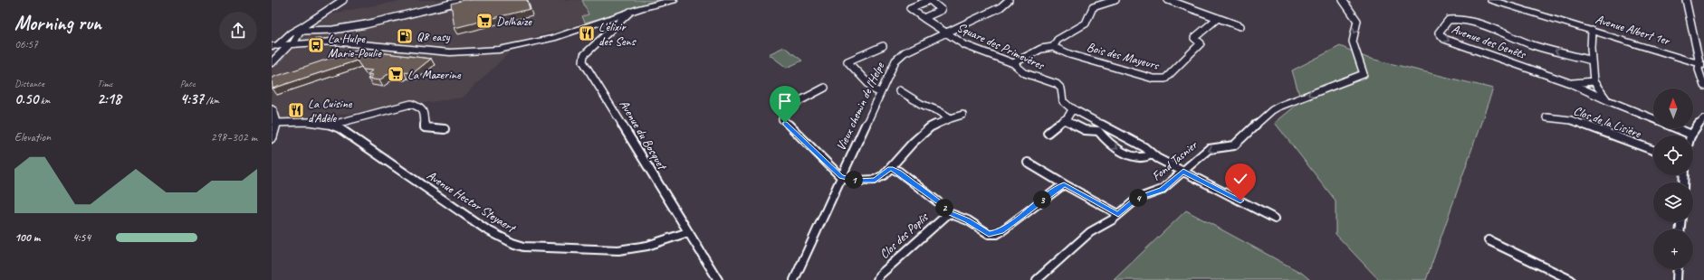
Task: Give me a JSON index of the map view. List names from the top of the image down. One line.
{"streets":{"main road":["Avenue Albert 1er"],"street":["Avenue des Genêts","Square des Primevères","Bois des Mayeurs","Vieux chemin de l'Helpe","Clos de la Lisière","Avenue du Bosquet","Fond Tasnier","Avenue Hector Steyaert","Clos des Poplis"]},"crossings":[["Square des Primevères","Vieux chemin de l'Helpe"],["Square des Primevères","Fond Tasnier"],["Avenue du Bosquet","Avenue Hector Steyaert"]],"one_way":["Fond Tasnier"],"places":{"supermarket":["Delhaize","La Mazerine"],"restaurant":["L'elixir des Sens","La Cuisine d'Adèle"],"fuel station":["Q8 easy"],"bus stop":["La Hulpe Marie-Poulie"]},"north":"top","page":{"heading":["Morning run","06:57"],"stats":[["Distance","0.50 km"],["Time","2:18"],["Pace","4:37 /km"]],"map_buttons":"+","chart":["Elevation","298–302 m"],"pins":["1","4","3","2"],"list":[{"name":"100 m","note":"4:54"}]}}
